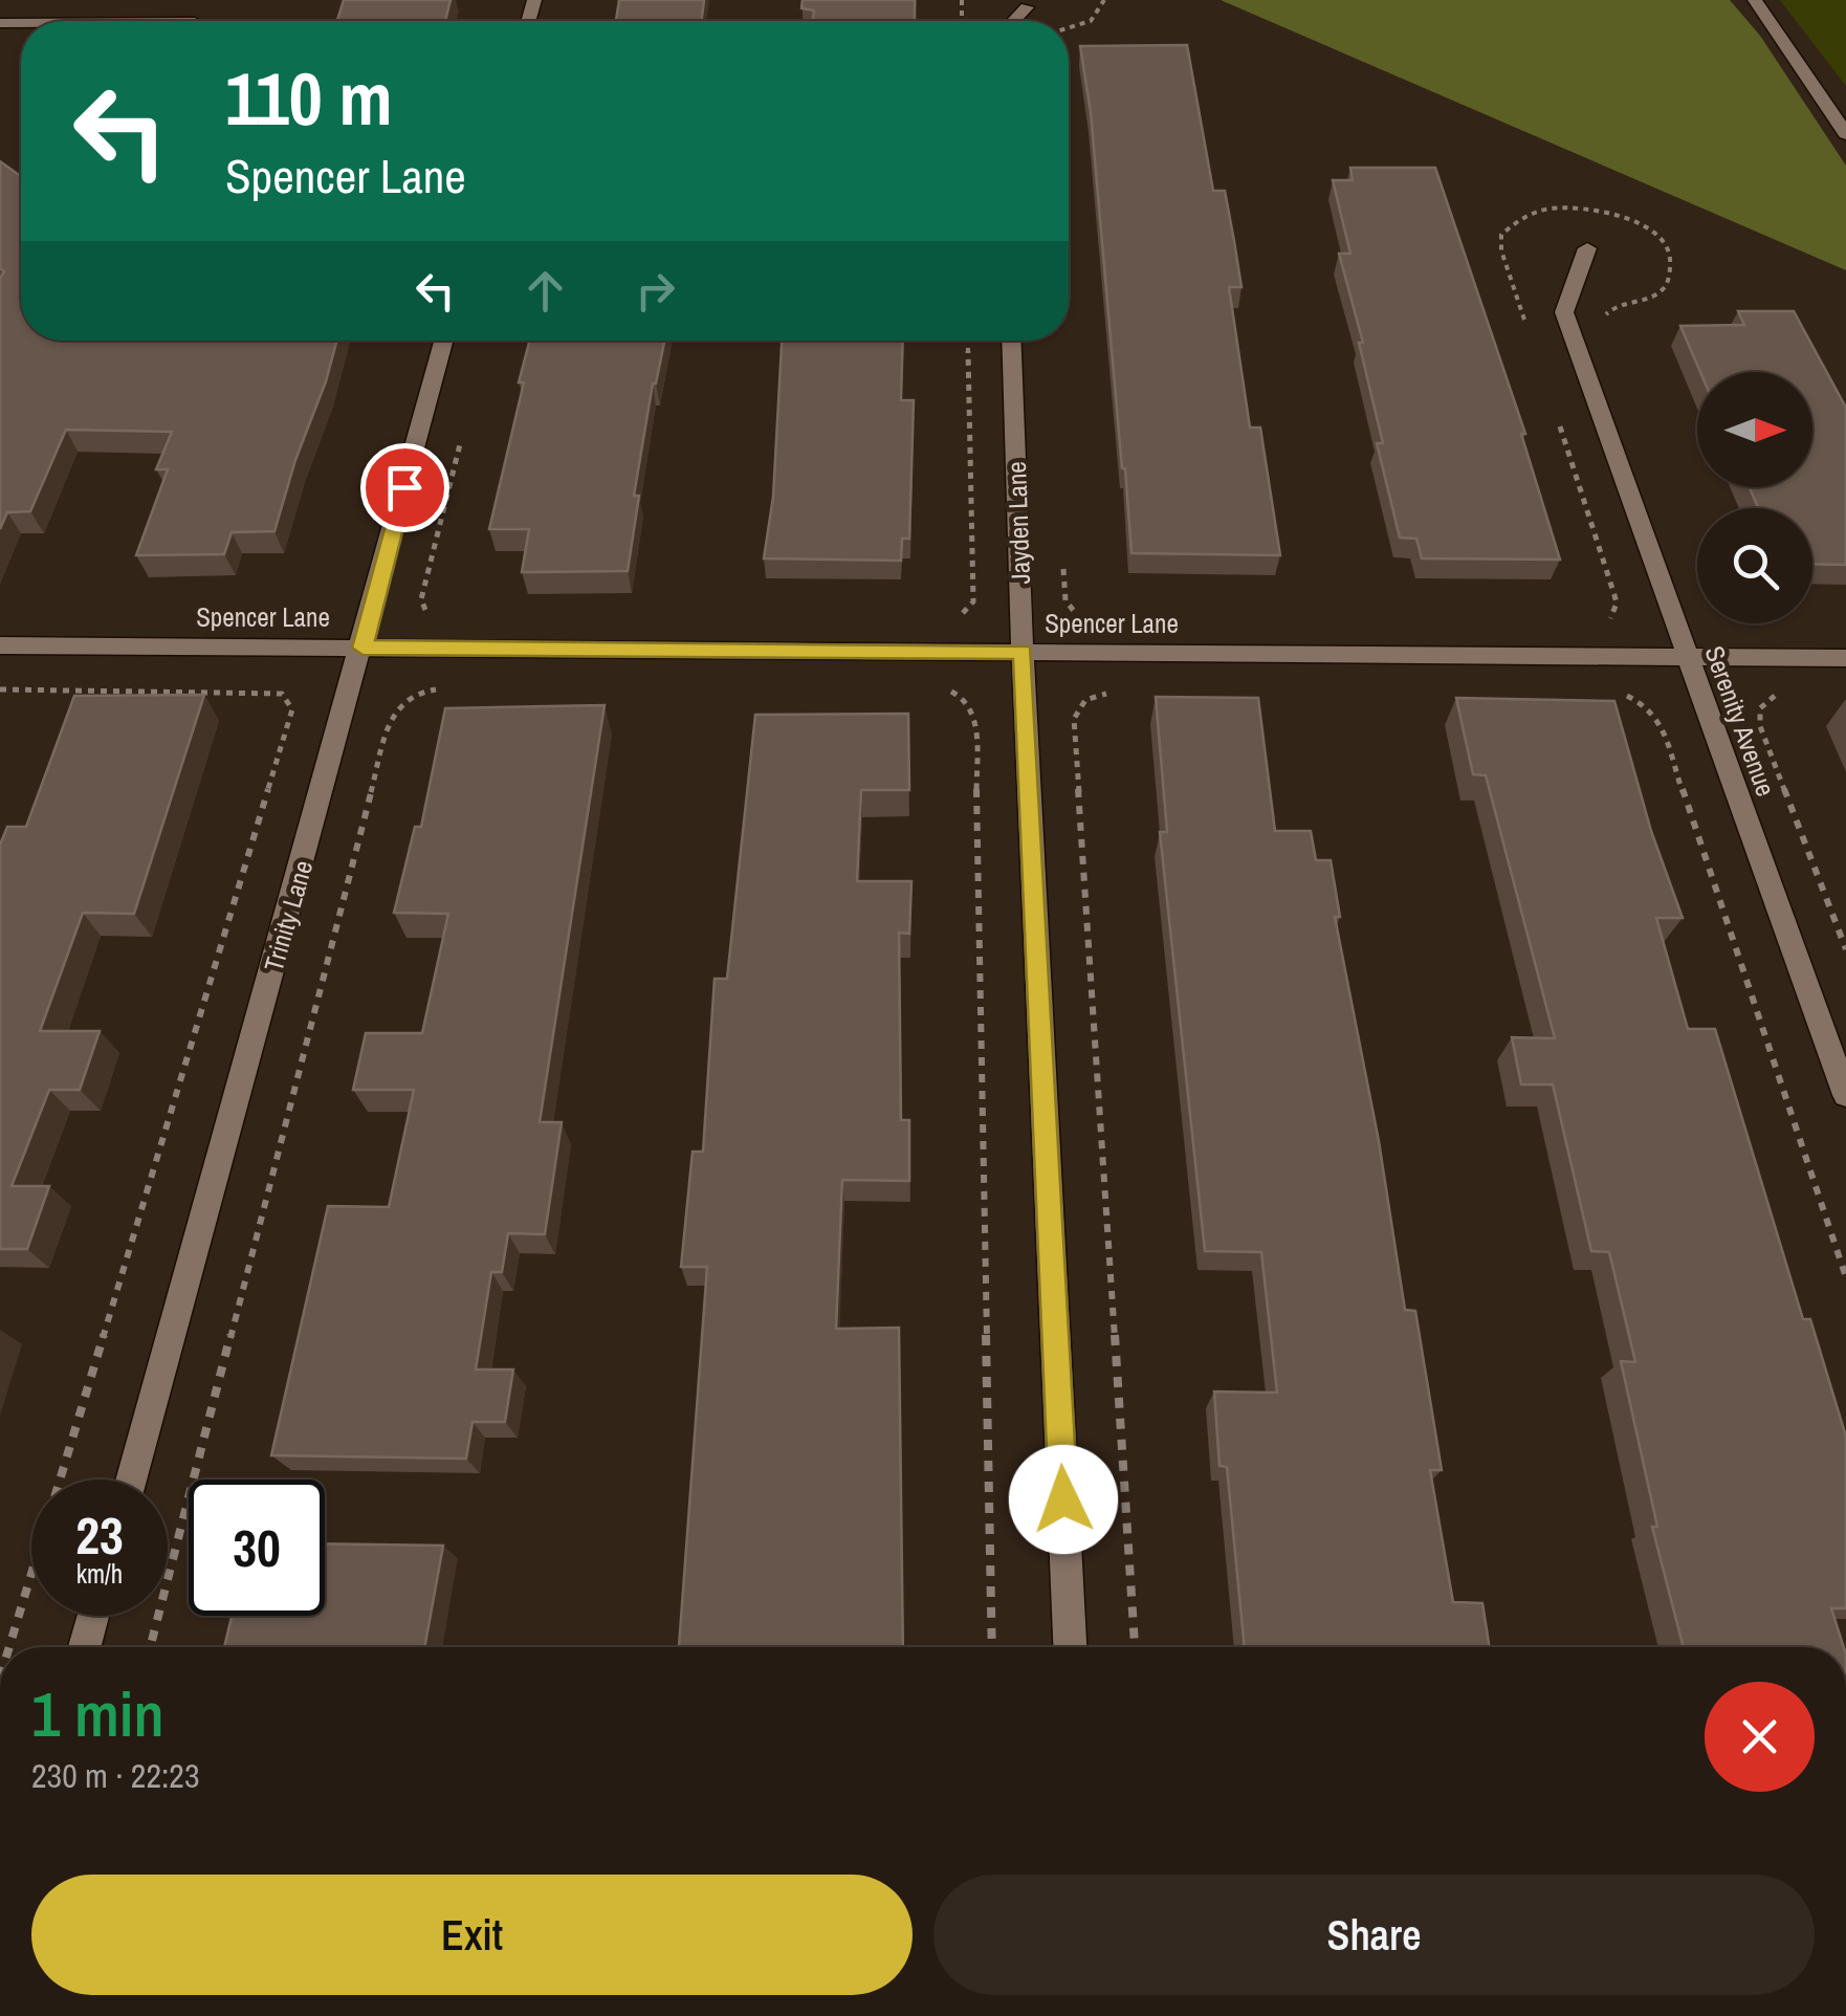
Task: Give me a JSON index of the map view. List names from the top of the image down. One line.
{"streets":{"street":["Jayden Lane","Spencer Lane","Serenity Avenue","Trinity Lane"]},"crossings":[["Jayden Lane","Spencer Lane"],["Spencer Lane","Serenity Avenue"],["Spencer Lane","Trinity Lane"]],"north":"right","page":{"turn":["110 m","Spencer Lane"],"speed":"23 km/h","limit":"30","heading":["1 min","230 m · 22:23"],"buttons":["Exit","Share"]}}
